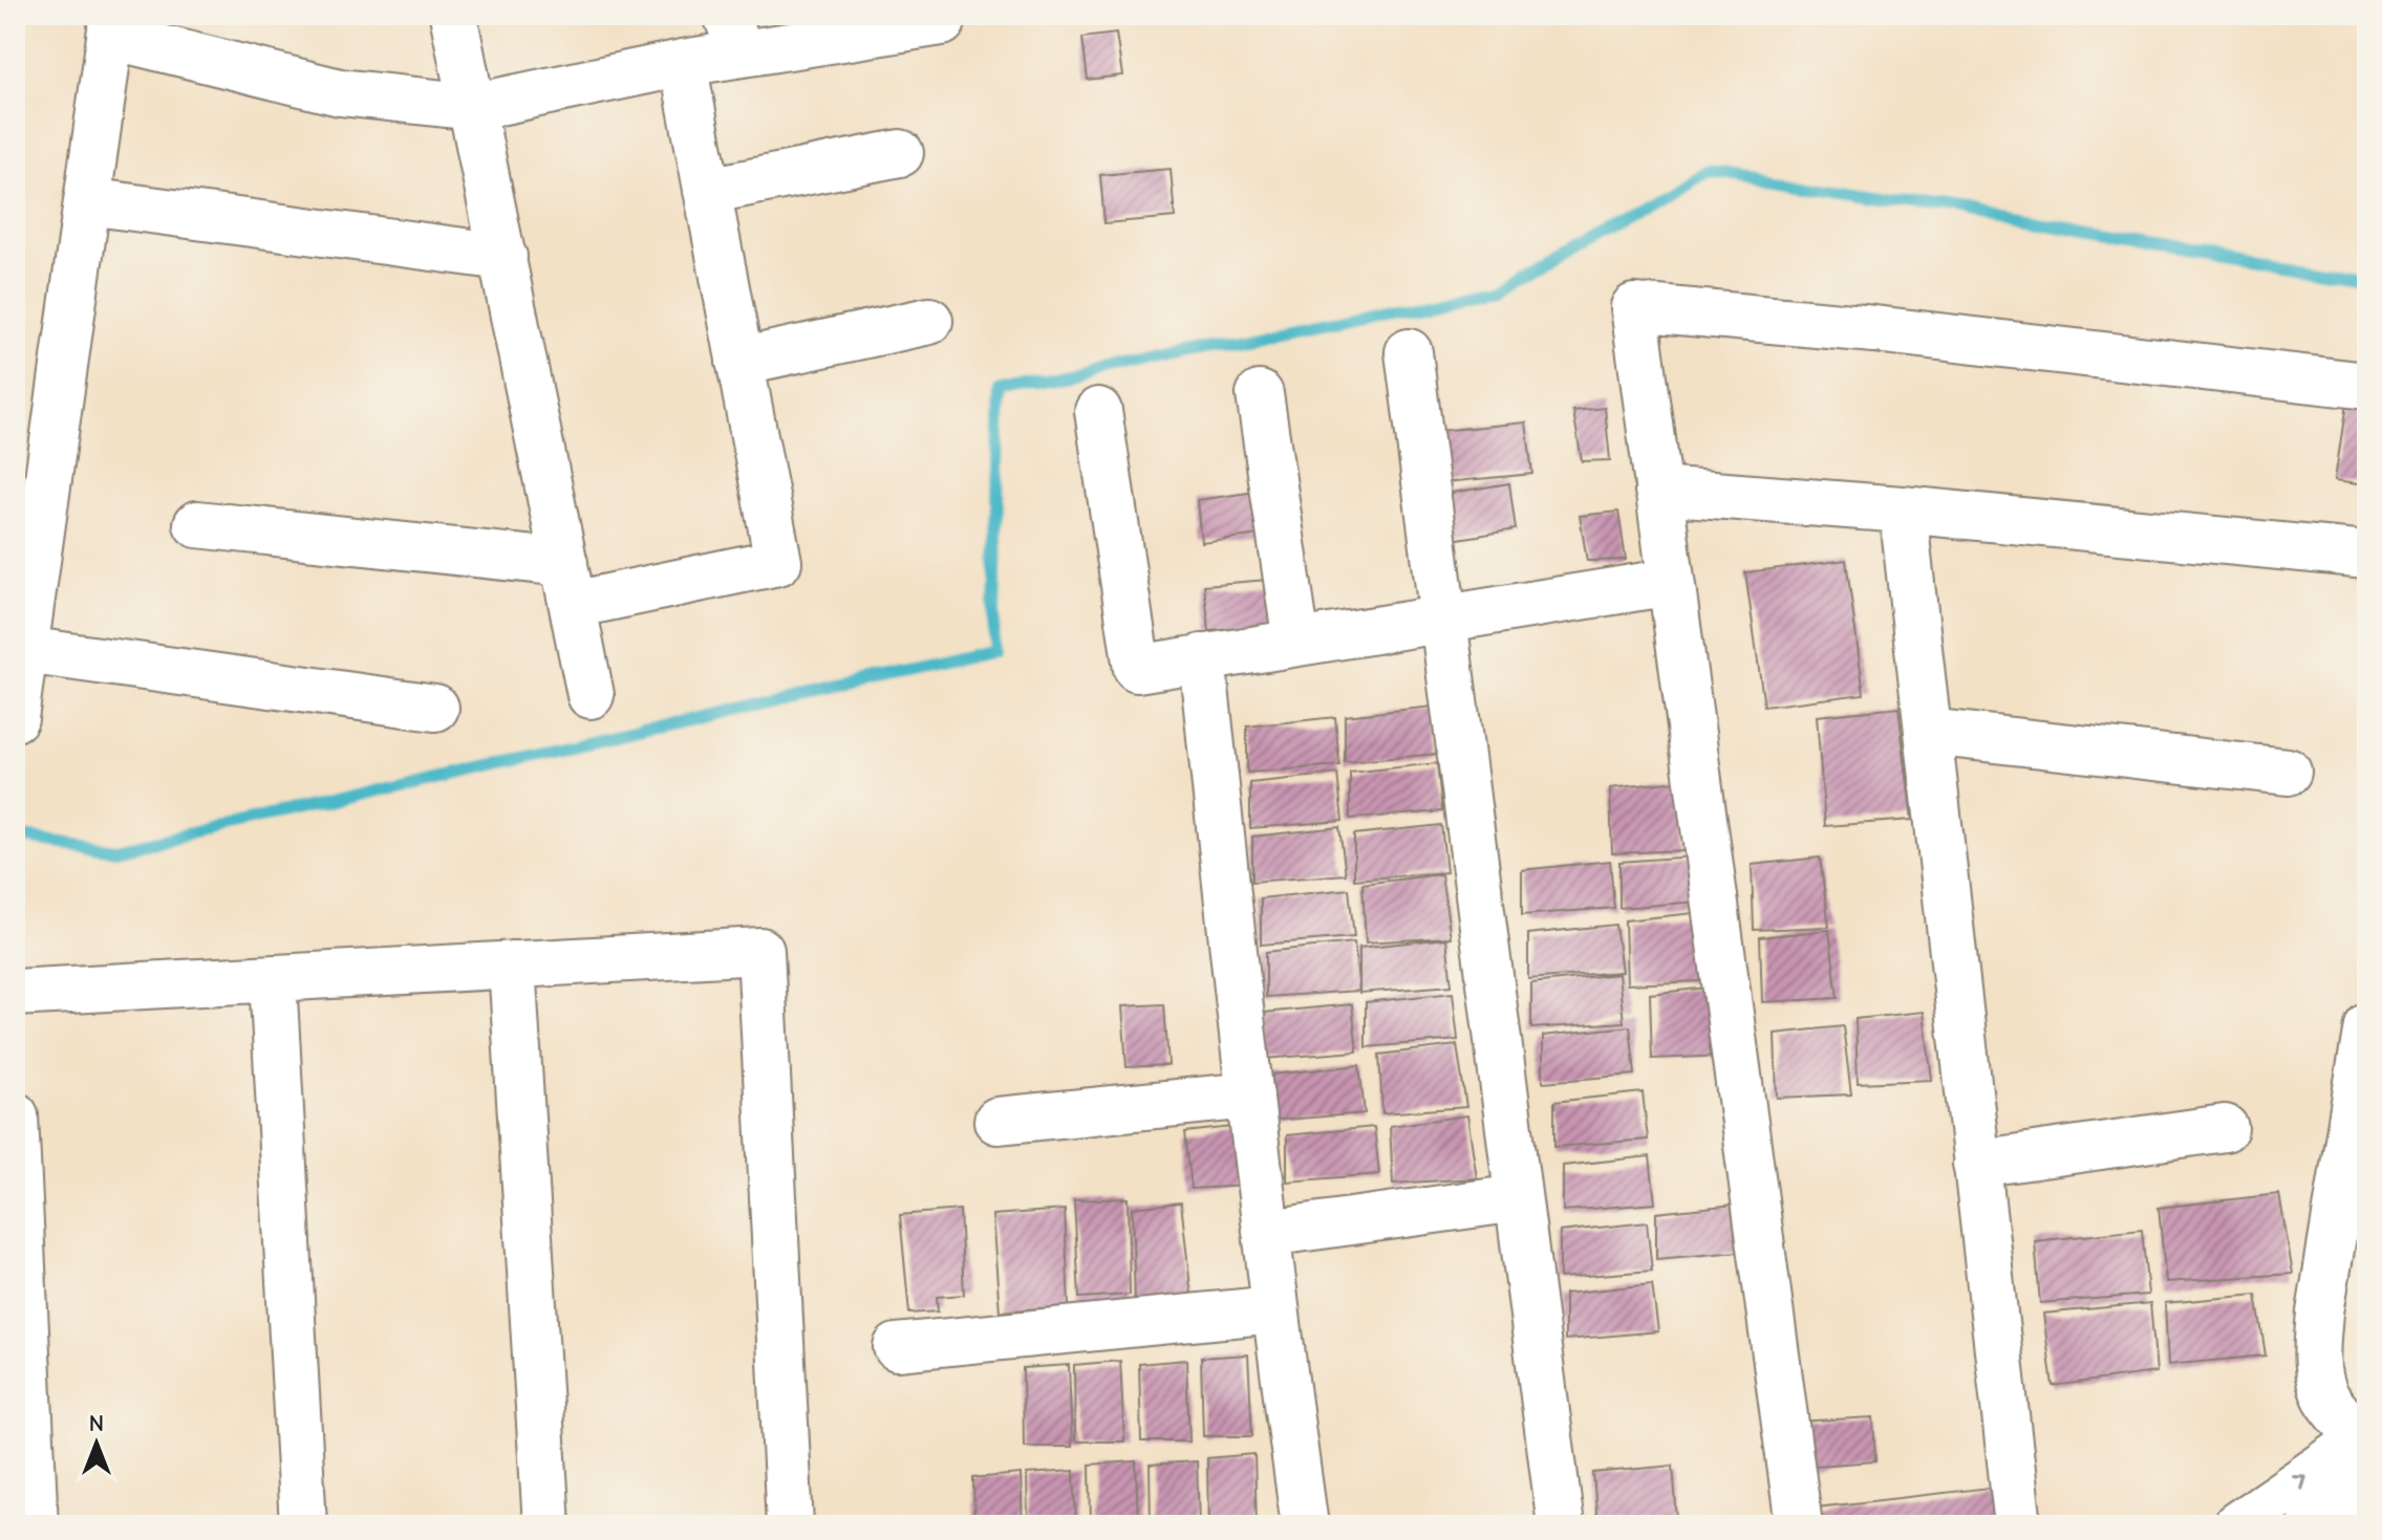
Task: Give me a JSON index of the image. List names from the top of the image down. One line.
{"north":"top"}
